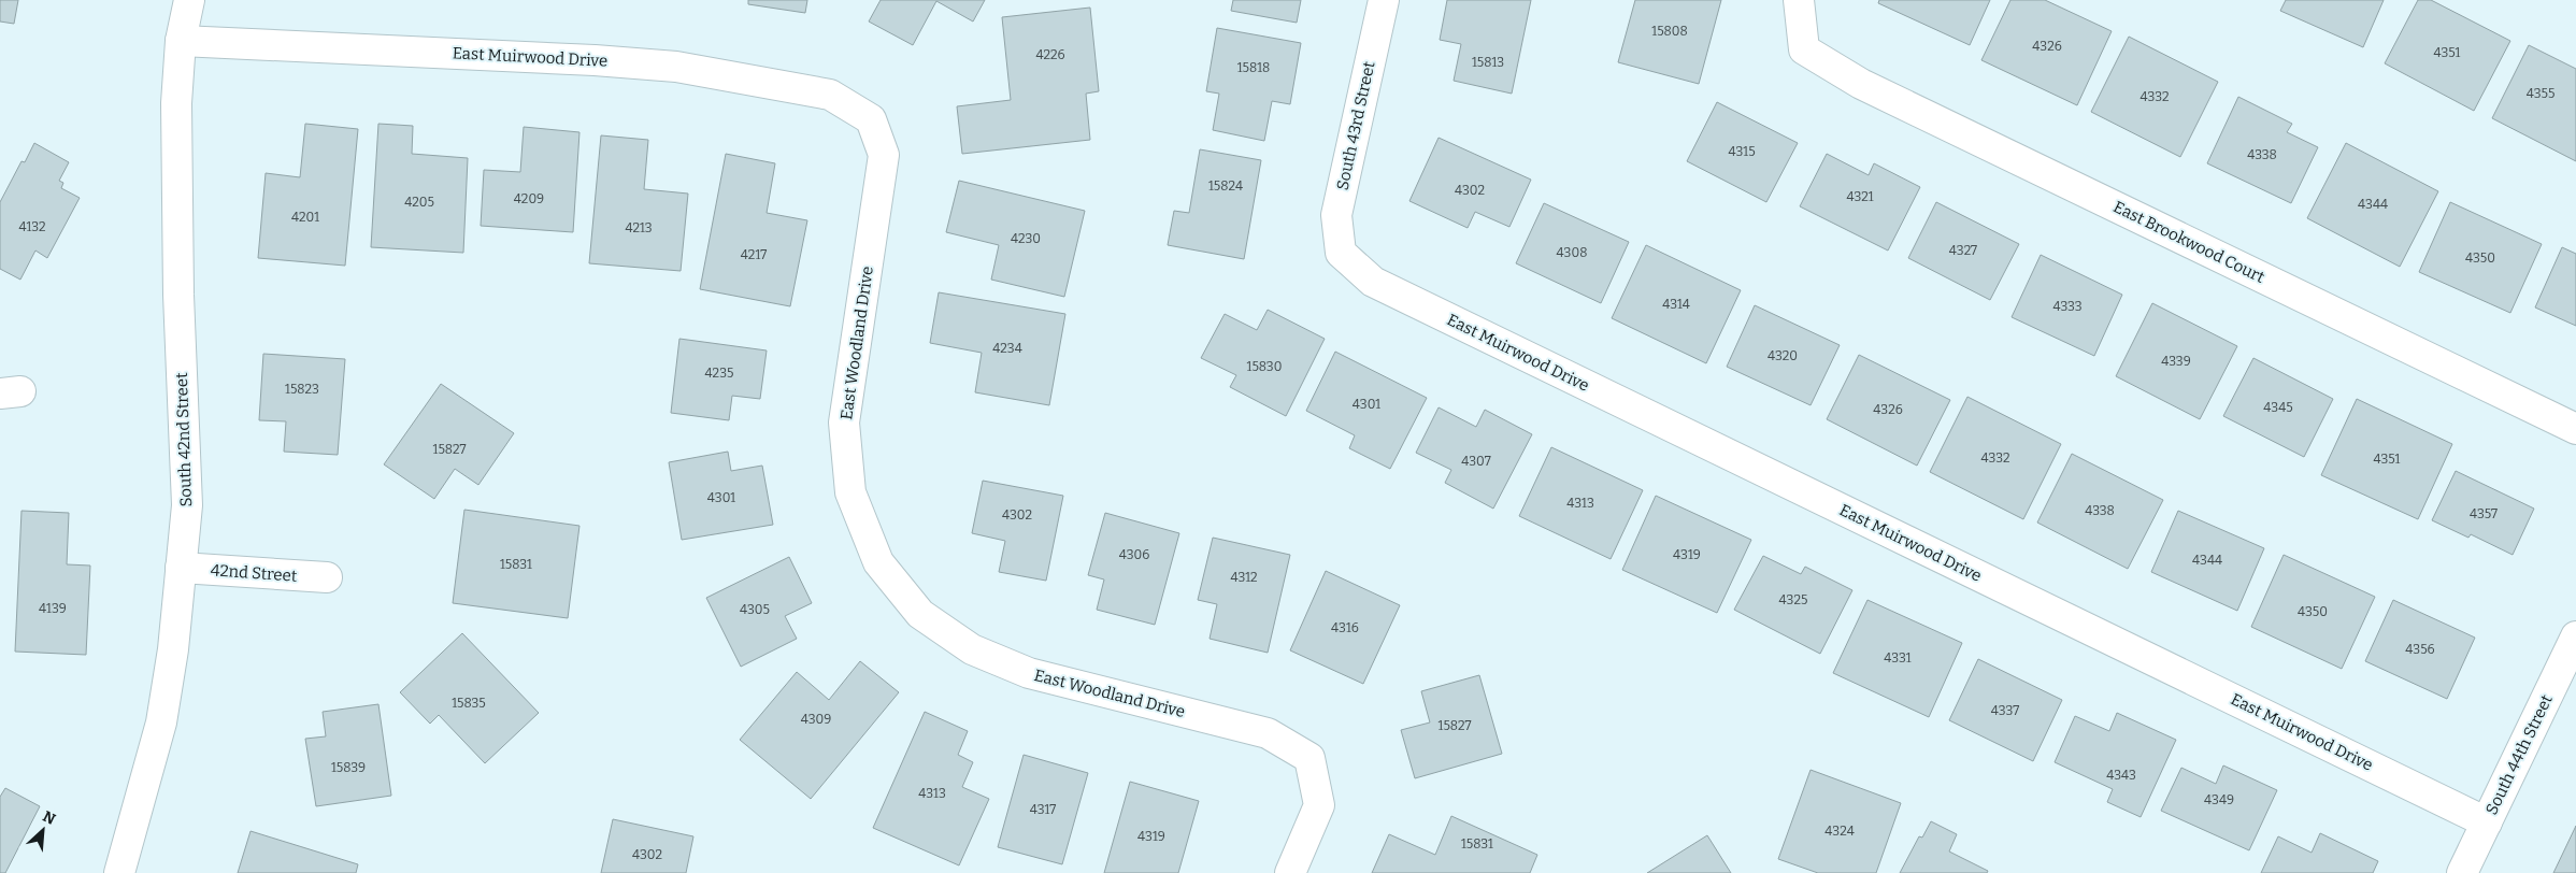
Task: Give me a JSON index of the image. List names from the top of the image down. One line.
{"streets":{"street":["East Muirwood Drive","South 43rd Street","East Brookwood Court","East Woodland Drive","South 42nd Street","42nd Street","South 44th Street"]},"crossings":[["East Muirwood Drive","South 43rd Street"],["East Muirwood Drive","East Woodland Drive"],["East Muirwood Drive","South 42nd Street"],["East Muirwood Drive","South 44th Street"],["South 42nd Street","42nd Street"]],"house_numbers":["15808","4326","4351","4226","15813","15818","4355","4332","4315","4338","15824","4302","4321","4209","4205","4344","4201","4132","4213","4230","4327","4308","4217","4350","4314","4333","4234","4320","4339","15830","4235","15823","4301","4345","4326","15827","4332","4351","4307","4301","4313","4338","4357","4302","4306","4319","4344","15831","4312","4325","4139","4305","4350","4316","4356","4331","15835","4337","4309","15827","15839","4343","4313","4349","4317","4324","4319","15831","4302"],"north":"top right"}
